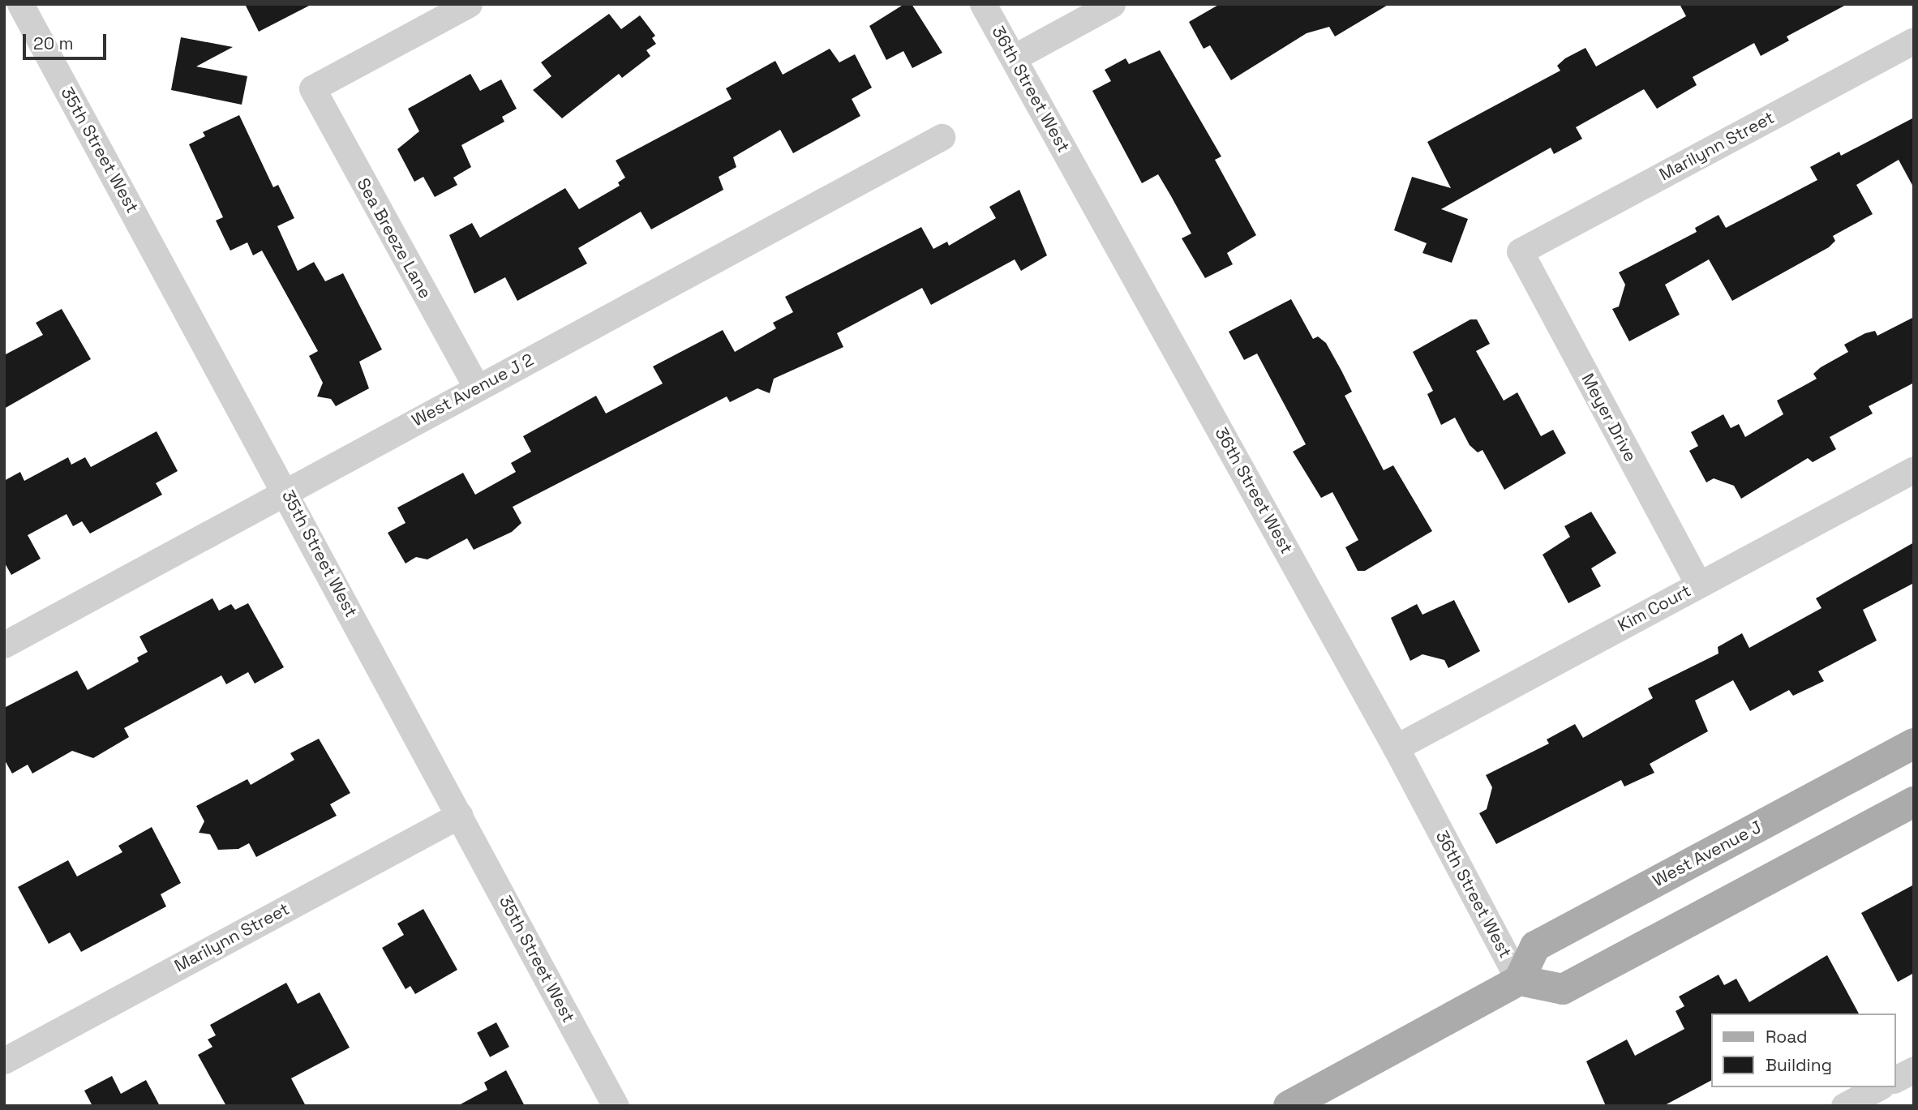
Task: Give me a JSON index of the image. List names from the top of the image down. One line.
{"streets":{"main road":["West Avenue J"],"street":["36th Street West","Marilynn Street","35th Street West","Sea Breeze Lane","West Avenue J 2","Meyer Drive","Kim Court"]},"crossings":[["36th Street West","Kim Court"],["36th Street West","West Avenue J"],["Marilynn Street","35th Street West"],["Marilynn Street","Meyer Drive"],["35th Street West","West Avenue J 2"],["Sea Breeze Lane","West Avenue J 2"],["Meyer Drive","Kim Court"]],"legend":["Road","Building"],"scale_bar":"20 m"}
